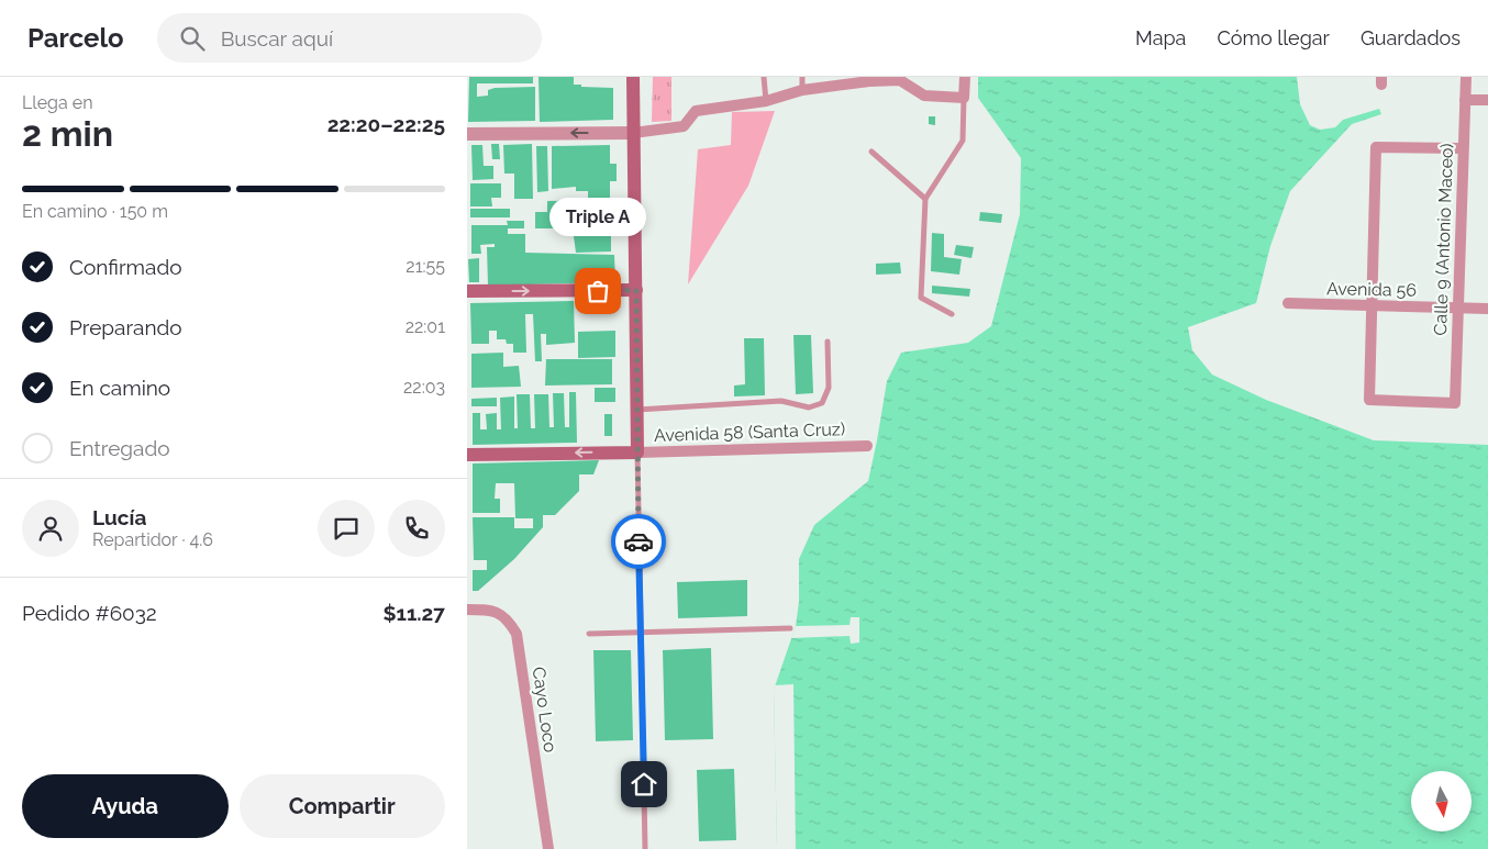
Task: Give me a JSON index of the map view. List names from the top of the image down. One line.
{"streets":{"main road":["Avenida 58 (Santa Cruz)"],"street":["Calle 9 (Antonio Maceo)","Avenida 56","Cayo Loco"]},"crossings":[["Calle 9 (Antonio Maceo)","Avenida 56"]],"one_way":["Avenida 58 (Santa Cruz)"],"places":["Triple A"],"north":"bottom","page":{"header":"Parcelo","search":"Buscar aquí","nav":["Mapa","Cómo llegar","Guardados"],"heading":["2 min","Llega en","22:20–22:25"],"panel":["Lucía","Repartidor · 4.6","Pedido #6032","$11.27"],"bar":"En camino · 150 m","bubble":"Triple A","list":[["Confirmado","21:55"],["Preparando","22:01"],["En camino","22:03"],"Entregado"],"buttons":["Ayuda","Compartir"]}}
